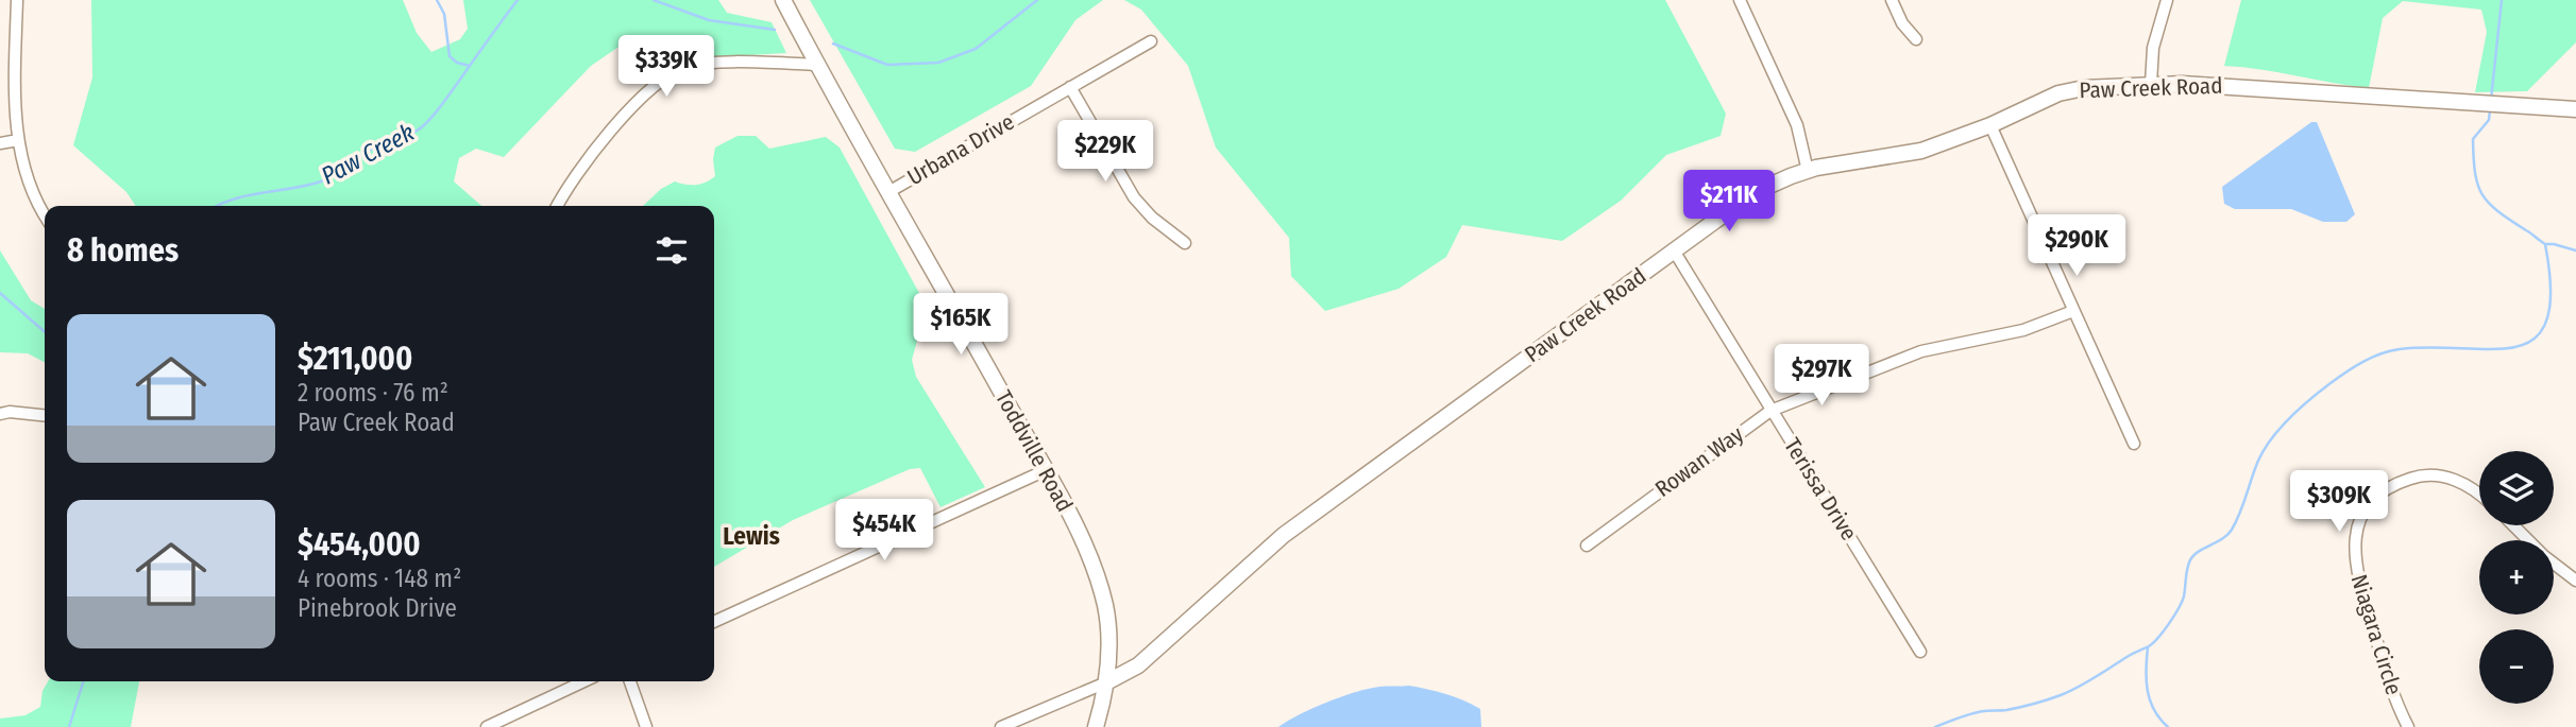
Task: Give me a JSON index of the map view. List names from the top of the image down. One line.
{"streets":{"street":["Paw Creek Road","Urbana Drive","Toddville Road","Rowan Way","Terissa Drive","Niagara Circle"]},"crossings":[["Paw Creek Road","Toddville Road"],["Paw Creek Road","Terissa Drive"],["Urbana Drive","Toddville Road"],["Rowan Way","Terissa Drive"]],"districts":["Lewis"],"water":["Paw Creek"],"page":{"price":["$339K","$229K","$211K","$290K","$165K","$297K","$309K","$454K"],"heading":"8 homes","list":[{"name":"$211,000","note":"2 rooms · 76 m² · Paw Creek Road"},{"name":"$454,000","note":"4 rooms · 148 m² · Pinebrook Drive"}],"map_buttons":["+","−"]}}
